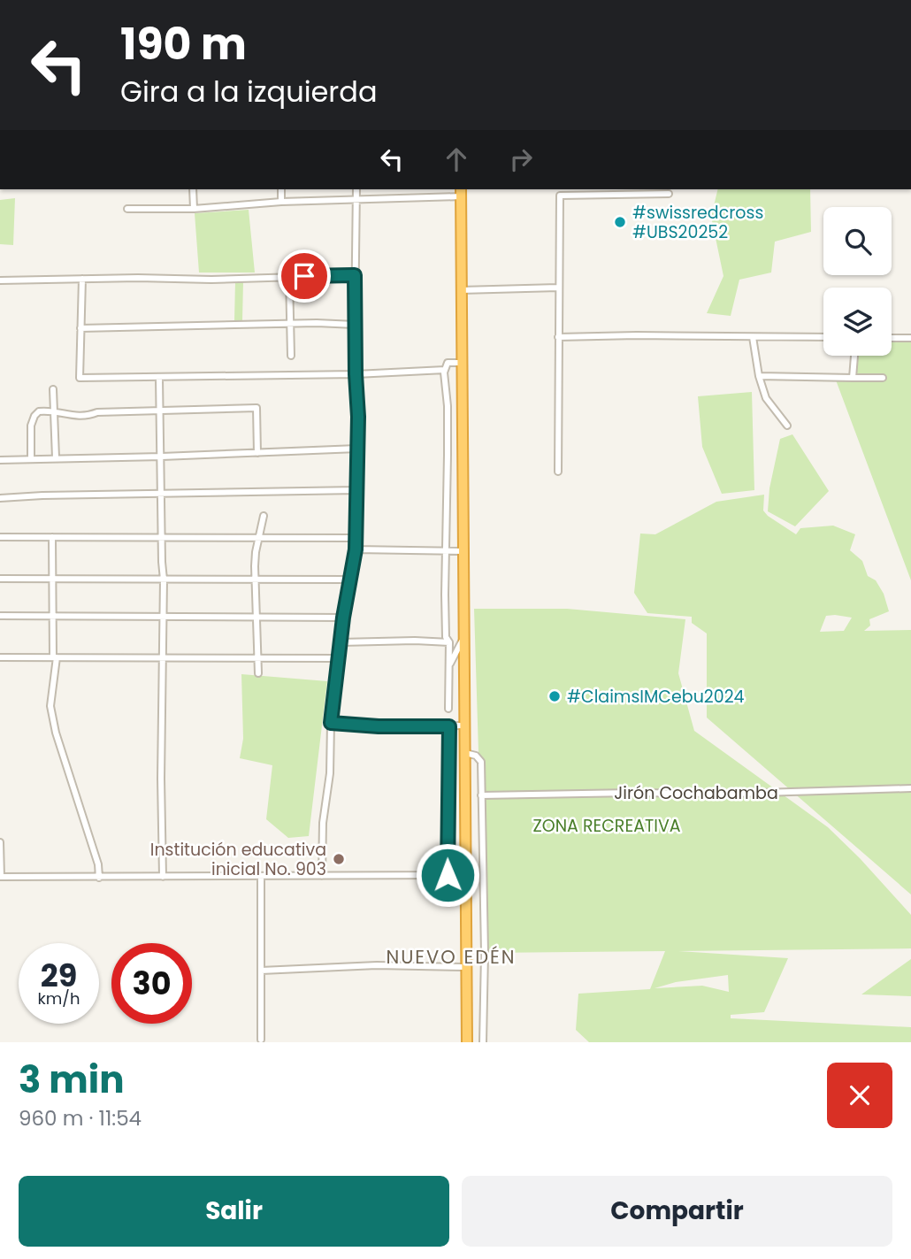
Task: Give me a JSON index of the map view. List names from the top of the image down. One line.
{"streets":{"street":["Jirón Cochabamba"]},"districts":["NUEVO EDÉN"],"parks":["ZONA RECREATIVA"],"places":["#swissredcross #UBS20252","#ClaimsIMCebu2024","Institución educativa inicial No. 903"],"page":{"turn":["190 m","Gira a la izquierda"],"speed":"29 km/h","limit":"30","heading":["3 min","960 m · 11:54"],"buttons":["Salir","Compartir"]}}
